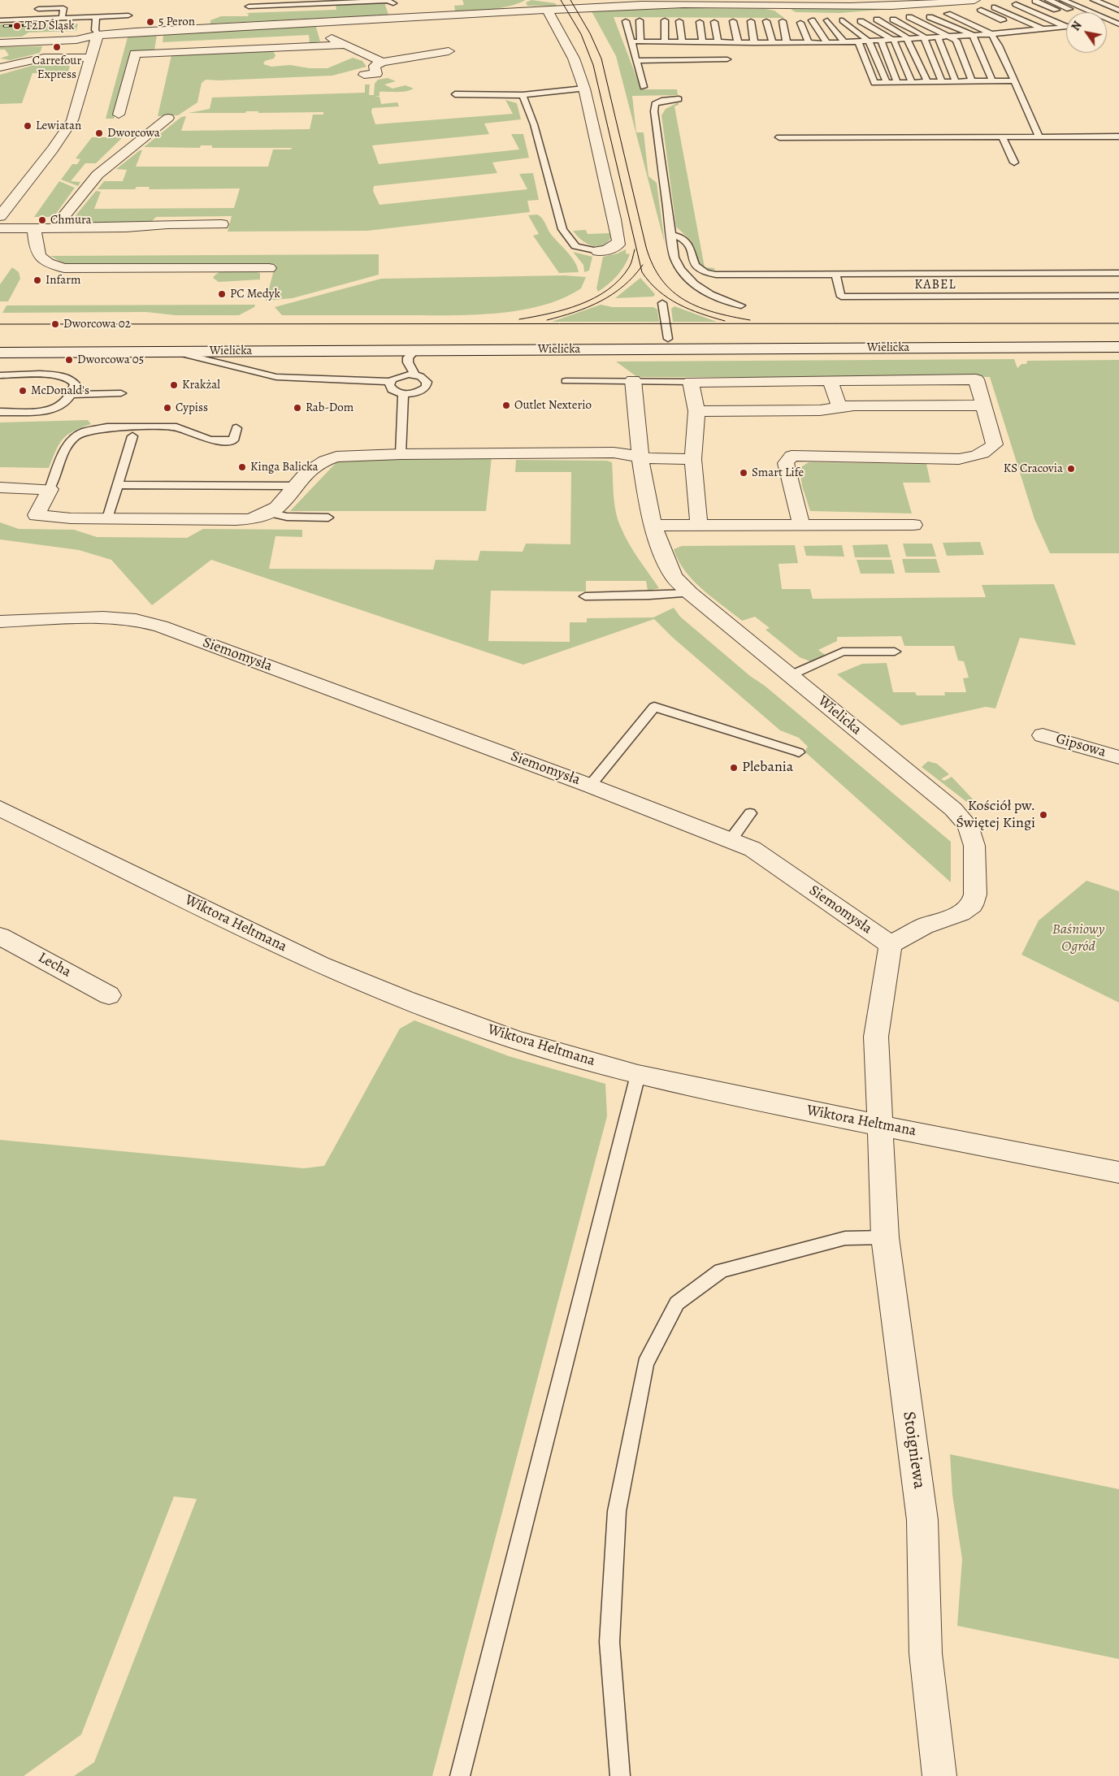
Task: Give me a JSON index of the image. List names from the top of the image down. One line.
{"streets":{"street":["Wielicka","Siemomysła","Gipsowa","Wiktora Heltmana","Lecha","Stoigniewa"]},"crossings":[["Wielicka","Siemomysła"],["Wiktora Heltmana","Stoigniewa"]],"districts":["KABEL"],"parks":["Baśniowy Ogród"],"places":["5 Peron","T2D Śląsk","Carrefour Express","Lewiatan","Dworcowa","Chmura","Infarm","PC Medyk","Dworcowa 02","Dworcowa 05","Krakżal","McDonald's","Outlet Nexterio","Cypiss","Rab-Dom","Kinga Balicka","KS Cracovia","Smart Life","Plebania","Kościół pw. Świętej Kingi"],"north":"top left"}
